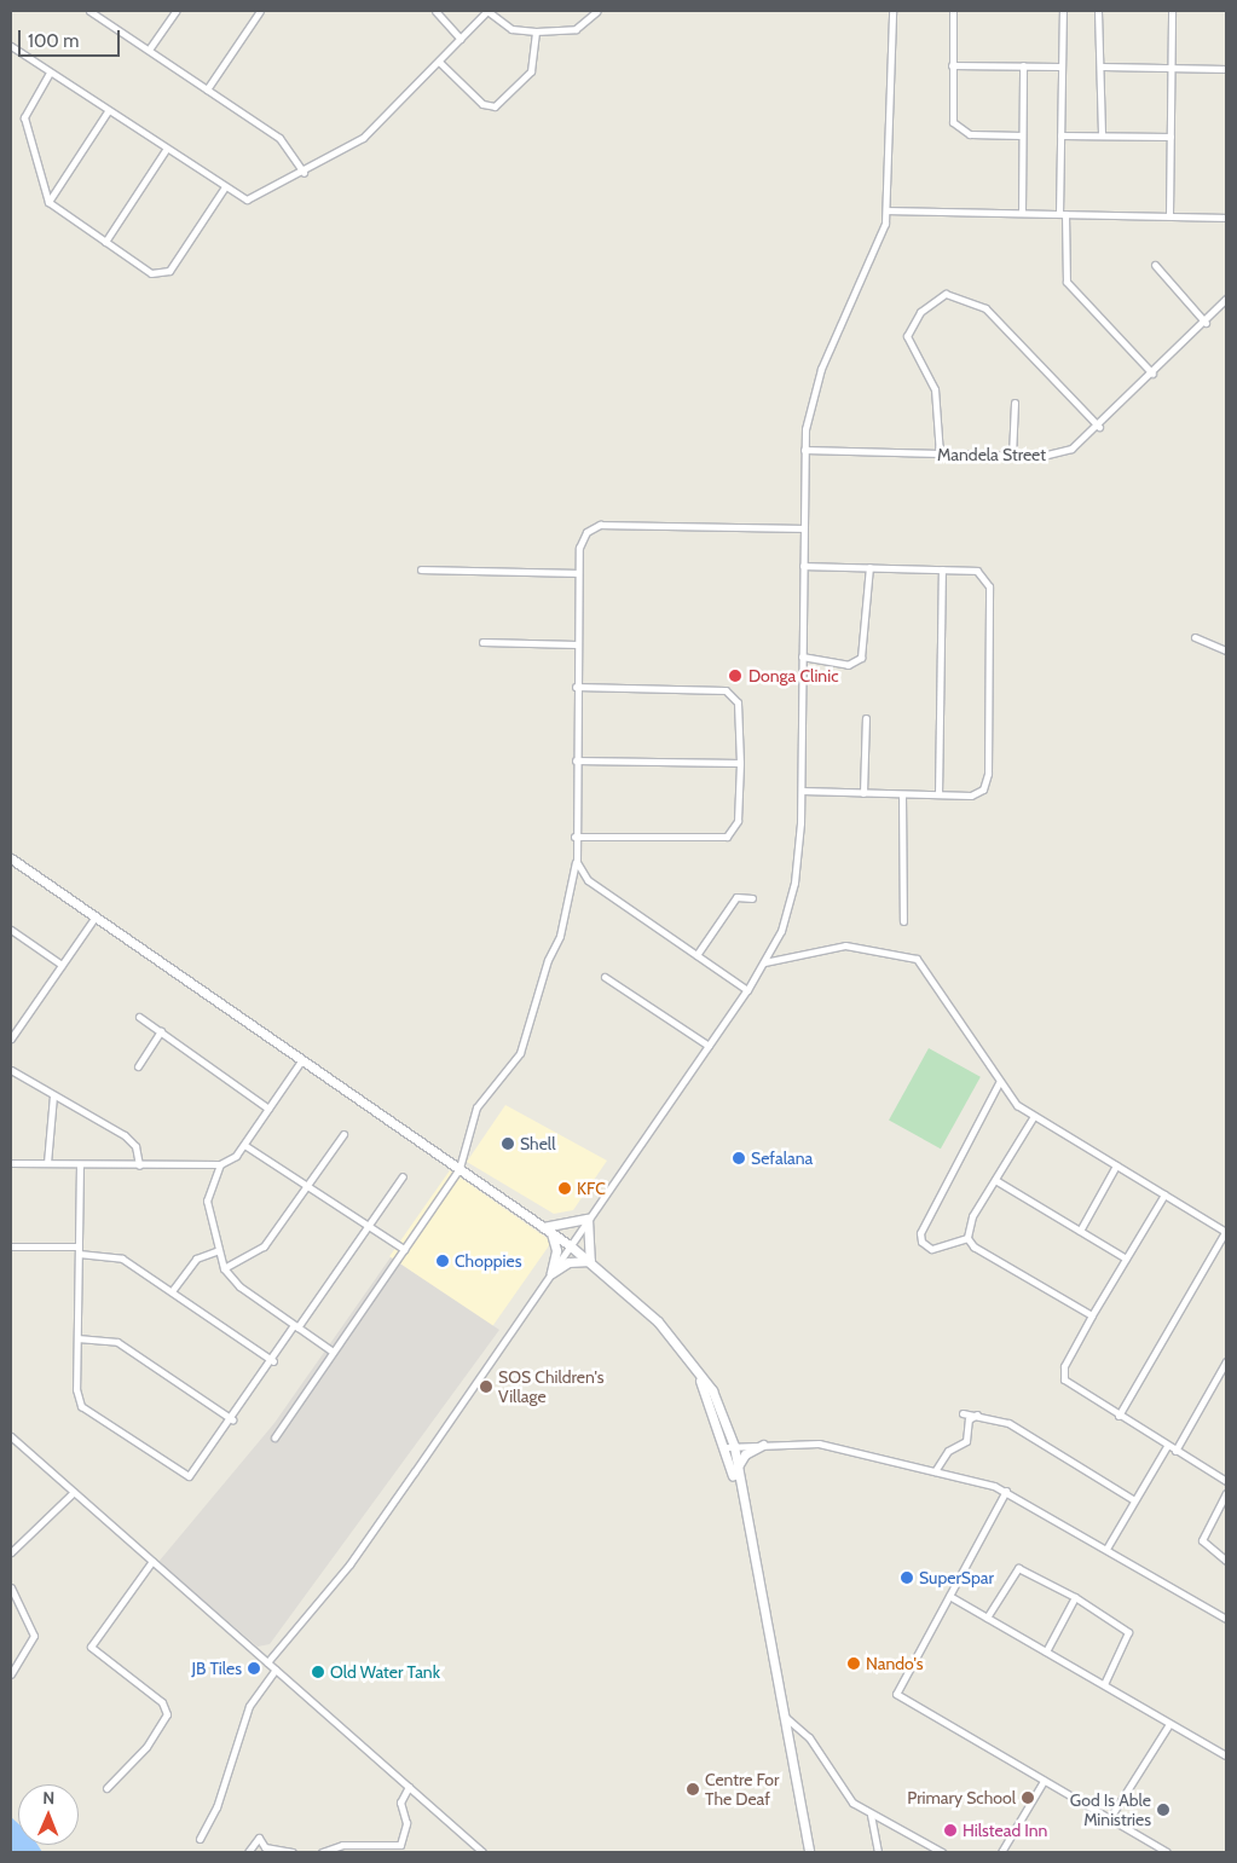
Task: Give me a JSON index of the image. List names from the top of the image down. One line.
{"streets":{"street":["Mandela Street"]},"places":["Donga Clinic","Shell","Sefalana","KFC","Choppies","SOS Children's Village","SuperSpar","Nando's","JB Tiles","Old Water Tank","Centre For The Deaf","Primary School","God Is Able Ministries","Hilstead Inn"],"scale_bar":"100 m","north":"top"}
